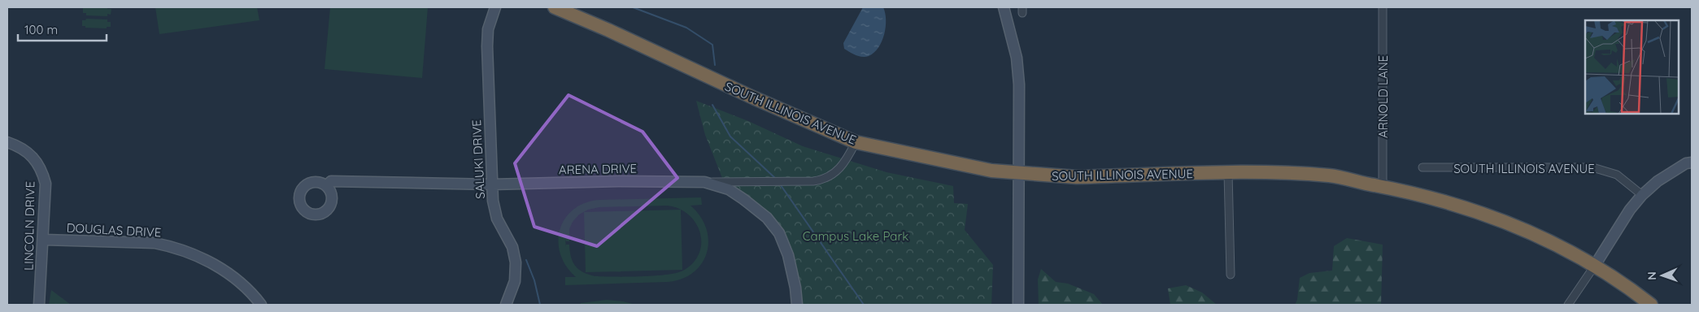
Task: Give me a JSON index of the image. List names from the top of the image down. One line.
{"streets":{"highway":["SOUTH ILLINOIS AVENUE"],"street":["ARNOLD LANE","SALUKI DRIVE","ARENA DRIVE","LINCOLN DRIVE","DOUGLAS DRIVE"]},"crossings":[["ARNOLD LANE","SOUTH ILLINOIS AVENUE"],["SALUKI DRIVE","ARENA DRIVE"],["LINCOLN DRIVE","DOUGLAS DRIVE"]],"parks":["Campus Lake Park"],"scale_bar":"100 m","north":"left"}
